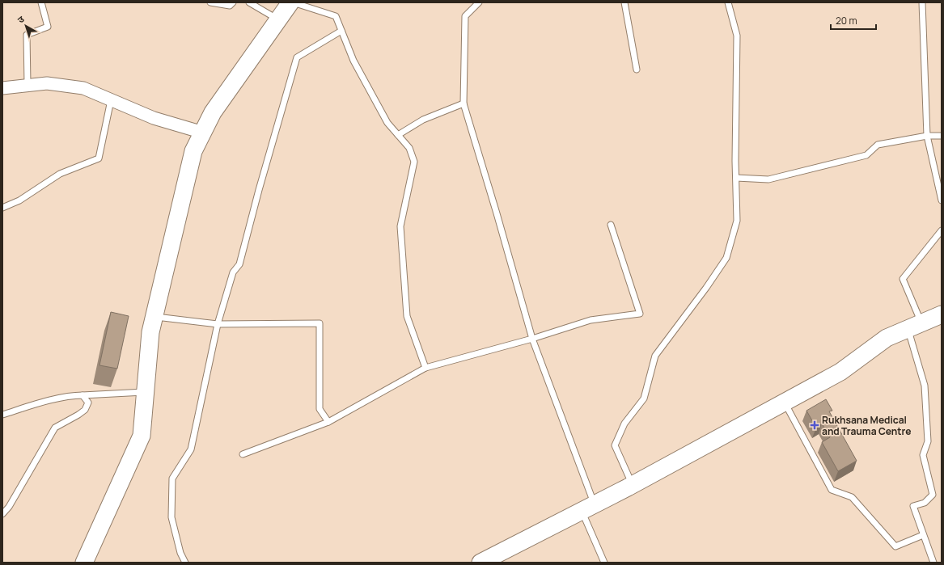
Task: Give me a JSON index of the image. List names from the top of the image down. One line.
{"places":{"health":["Rukhsana Medical and Trauma Centre"]},"scale_bar":"20 m","north":"top left"}
